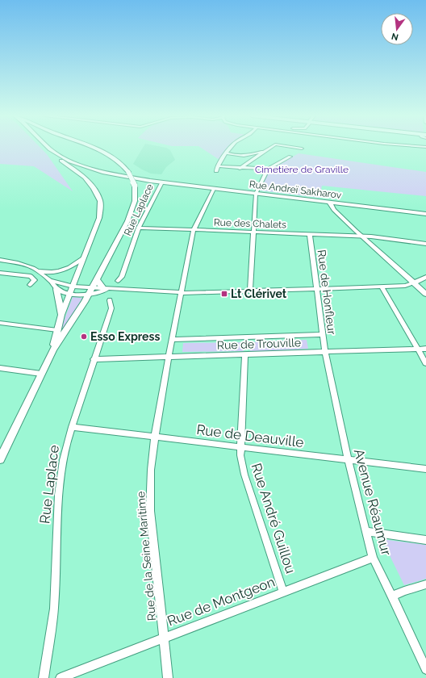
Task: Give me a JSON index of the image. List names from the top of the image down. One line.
{"streets":{"street":["Rue Andreï Sakharov","Rue Laplace","Rue des Chalets","Rue de Honfleur","Rue de Trouville","Rue de Deauville","Avenue Réaumur","Rue André Guillou","Rue de la Seine Maritime","Rue de Montgeon"]},"crossings":[["Rue Andreï Sakharov","Rue Laplace"],["Rue Andreï Sakharov","Rue de la Seine Maritime"],["Rue Laplace","Rue des Chalets"],["Rue Laplace","Rue de Trouville"],["Rue Laplace","Rue de Deauville"],["Rue des Chalets","Rue de Honfleur"],["Rue des Chalets","Rue de la Seine Maritime"],["Rue de Honfleur","Rue de Trouville"],["Rue de Honfleur","Avenue Réaumur"],["Rue de Trouville","Avenue Réaumur"],["Rue de Trouville","Rue André Guillou"],["Rue de Trouville","Rue de la Seine Maritime"],["Rue de Deauville","Avenue Réaumur"],["Rue de Deauville","Rue André Guillou"],["Rue de Deauville","Rue de la Seine Maritime"],["Avenue Réaumur","Rue de Montgeon"],["Rue André Guillou","Rue de Montgeon"],["Rue de la Seine Maritime","Rue de Montgeon"]],"parks":["Cimetière de Graville"],"places":{"transit":["Lt Clérivet"],"other":["Esso Express"]},"north":"bottom"}
